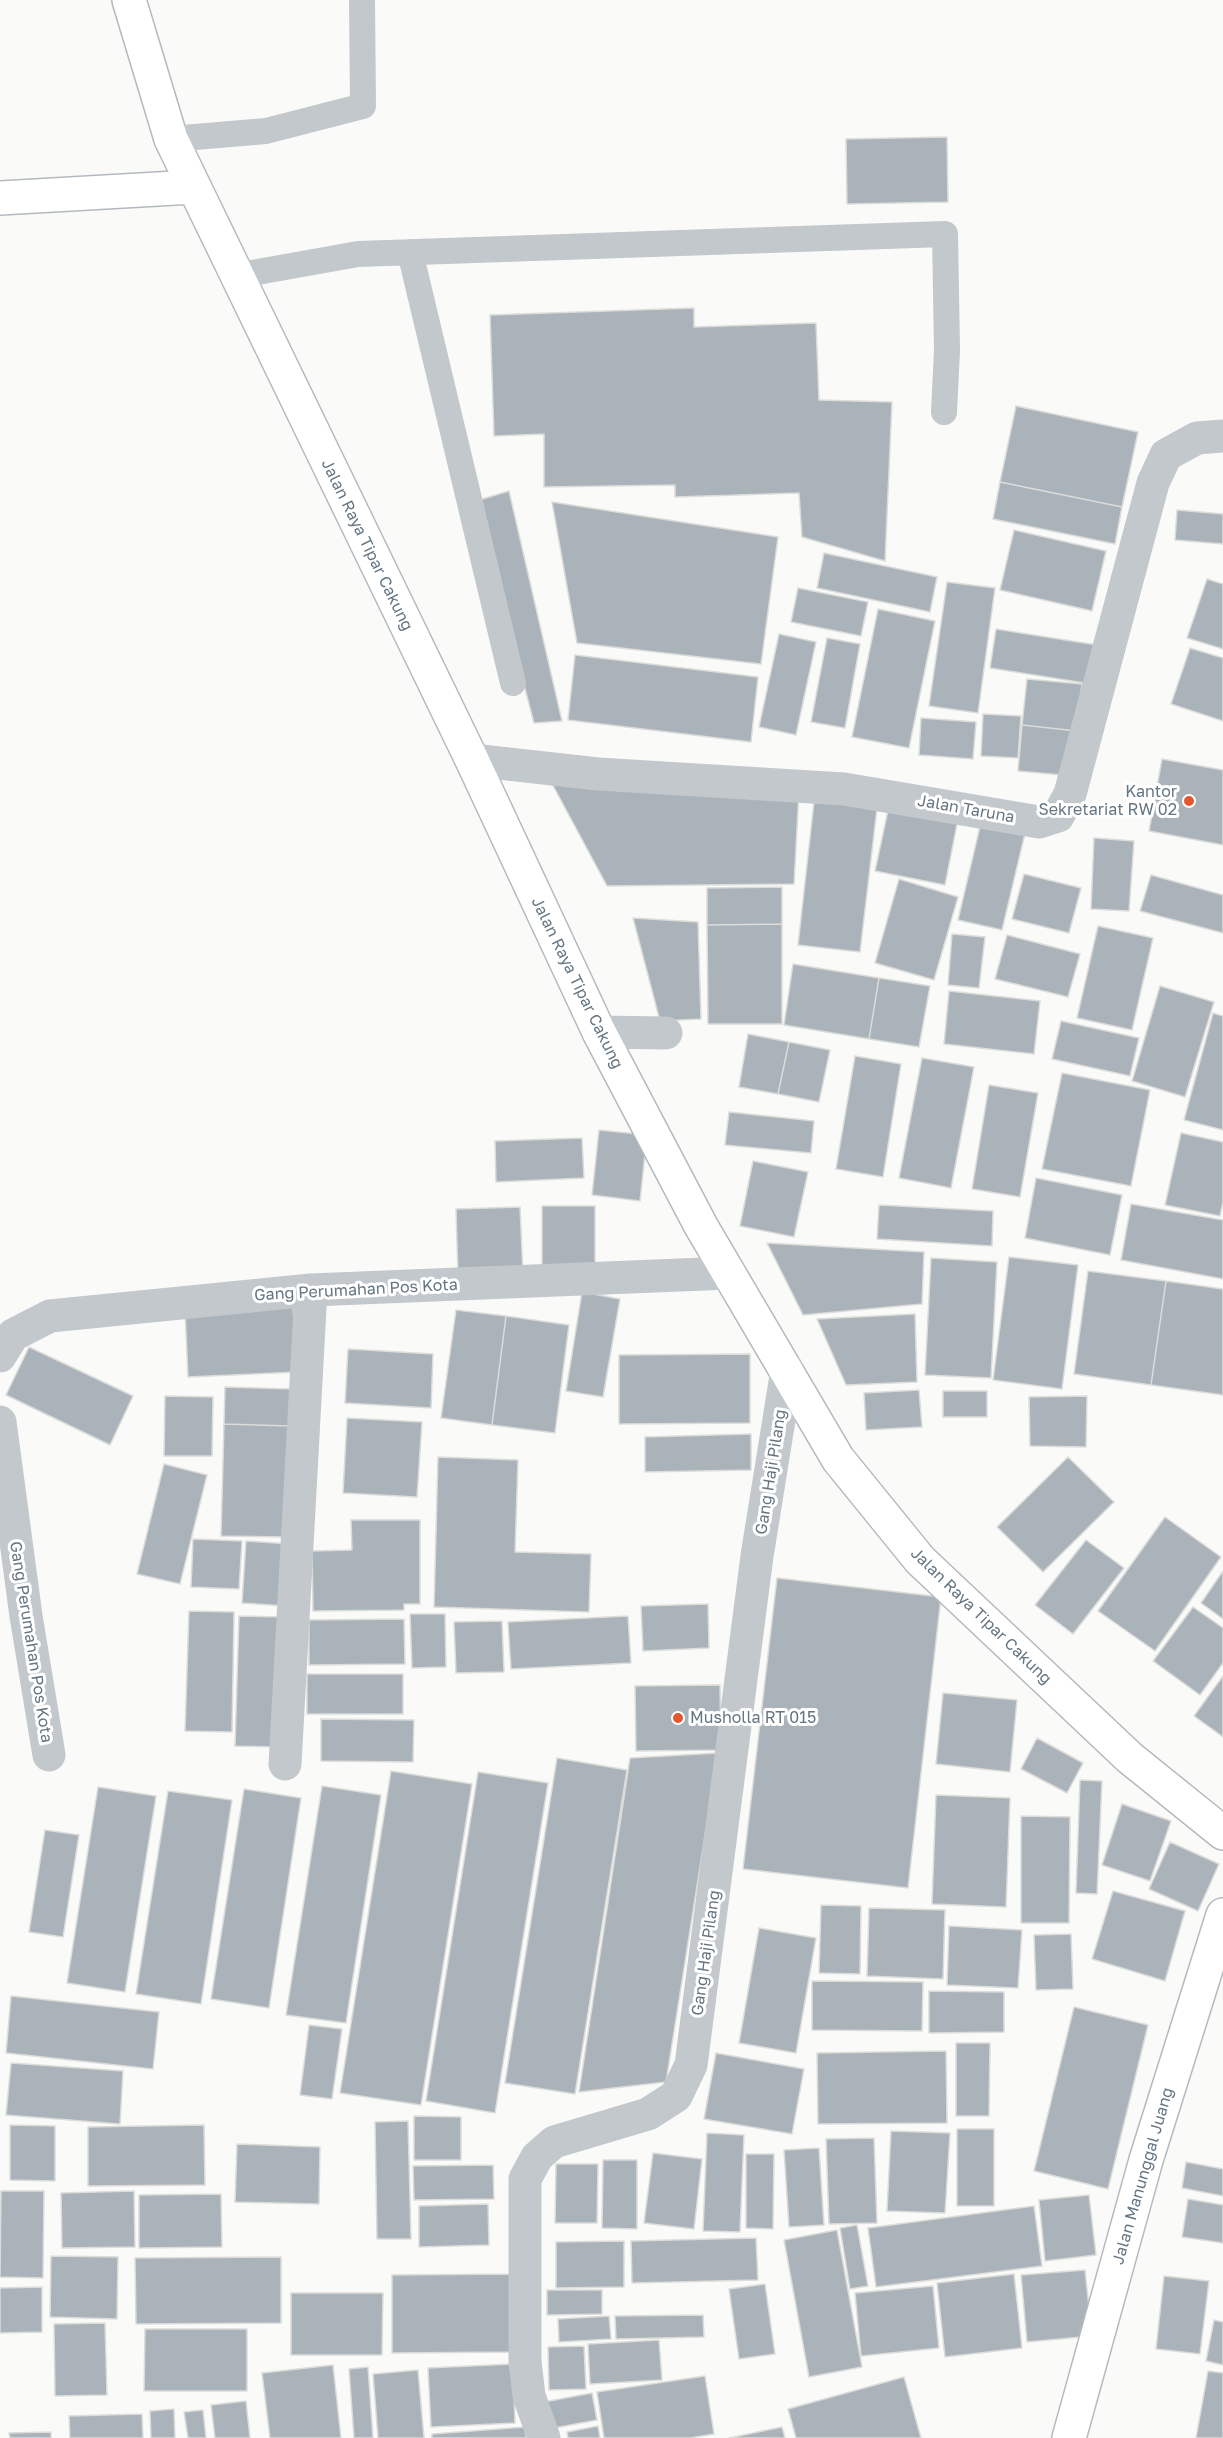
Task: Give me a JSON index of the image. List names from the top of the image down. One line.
{"streets":{"street":["Jalan Raya Tipar Cakung","Jalan Taruna","Gang Perumahan Pos Kota","Gang Haji Pilang","Jalan Manunggal Juang"]},"crossings":[["Jalan Raya Tipar Cakung","Jalan Taruna"],["Jalan Raya Tipar Cakung","Gang Perumahan Pos Kota"],["Jalan Raya Tipar Cakung","Gang Haji Pilang"]],"places":["Kantor Sekretariat RW 02","Musholla RT 015"]}
